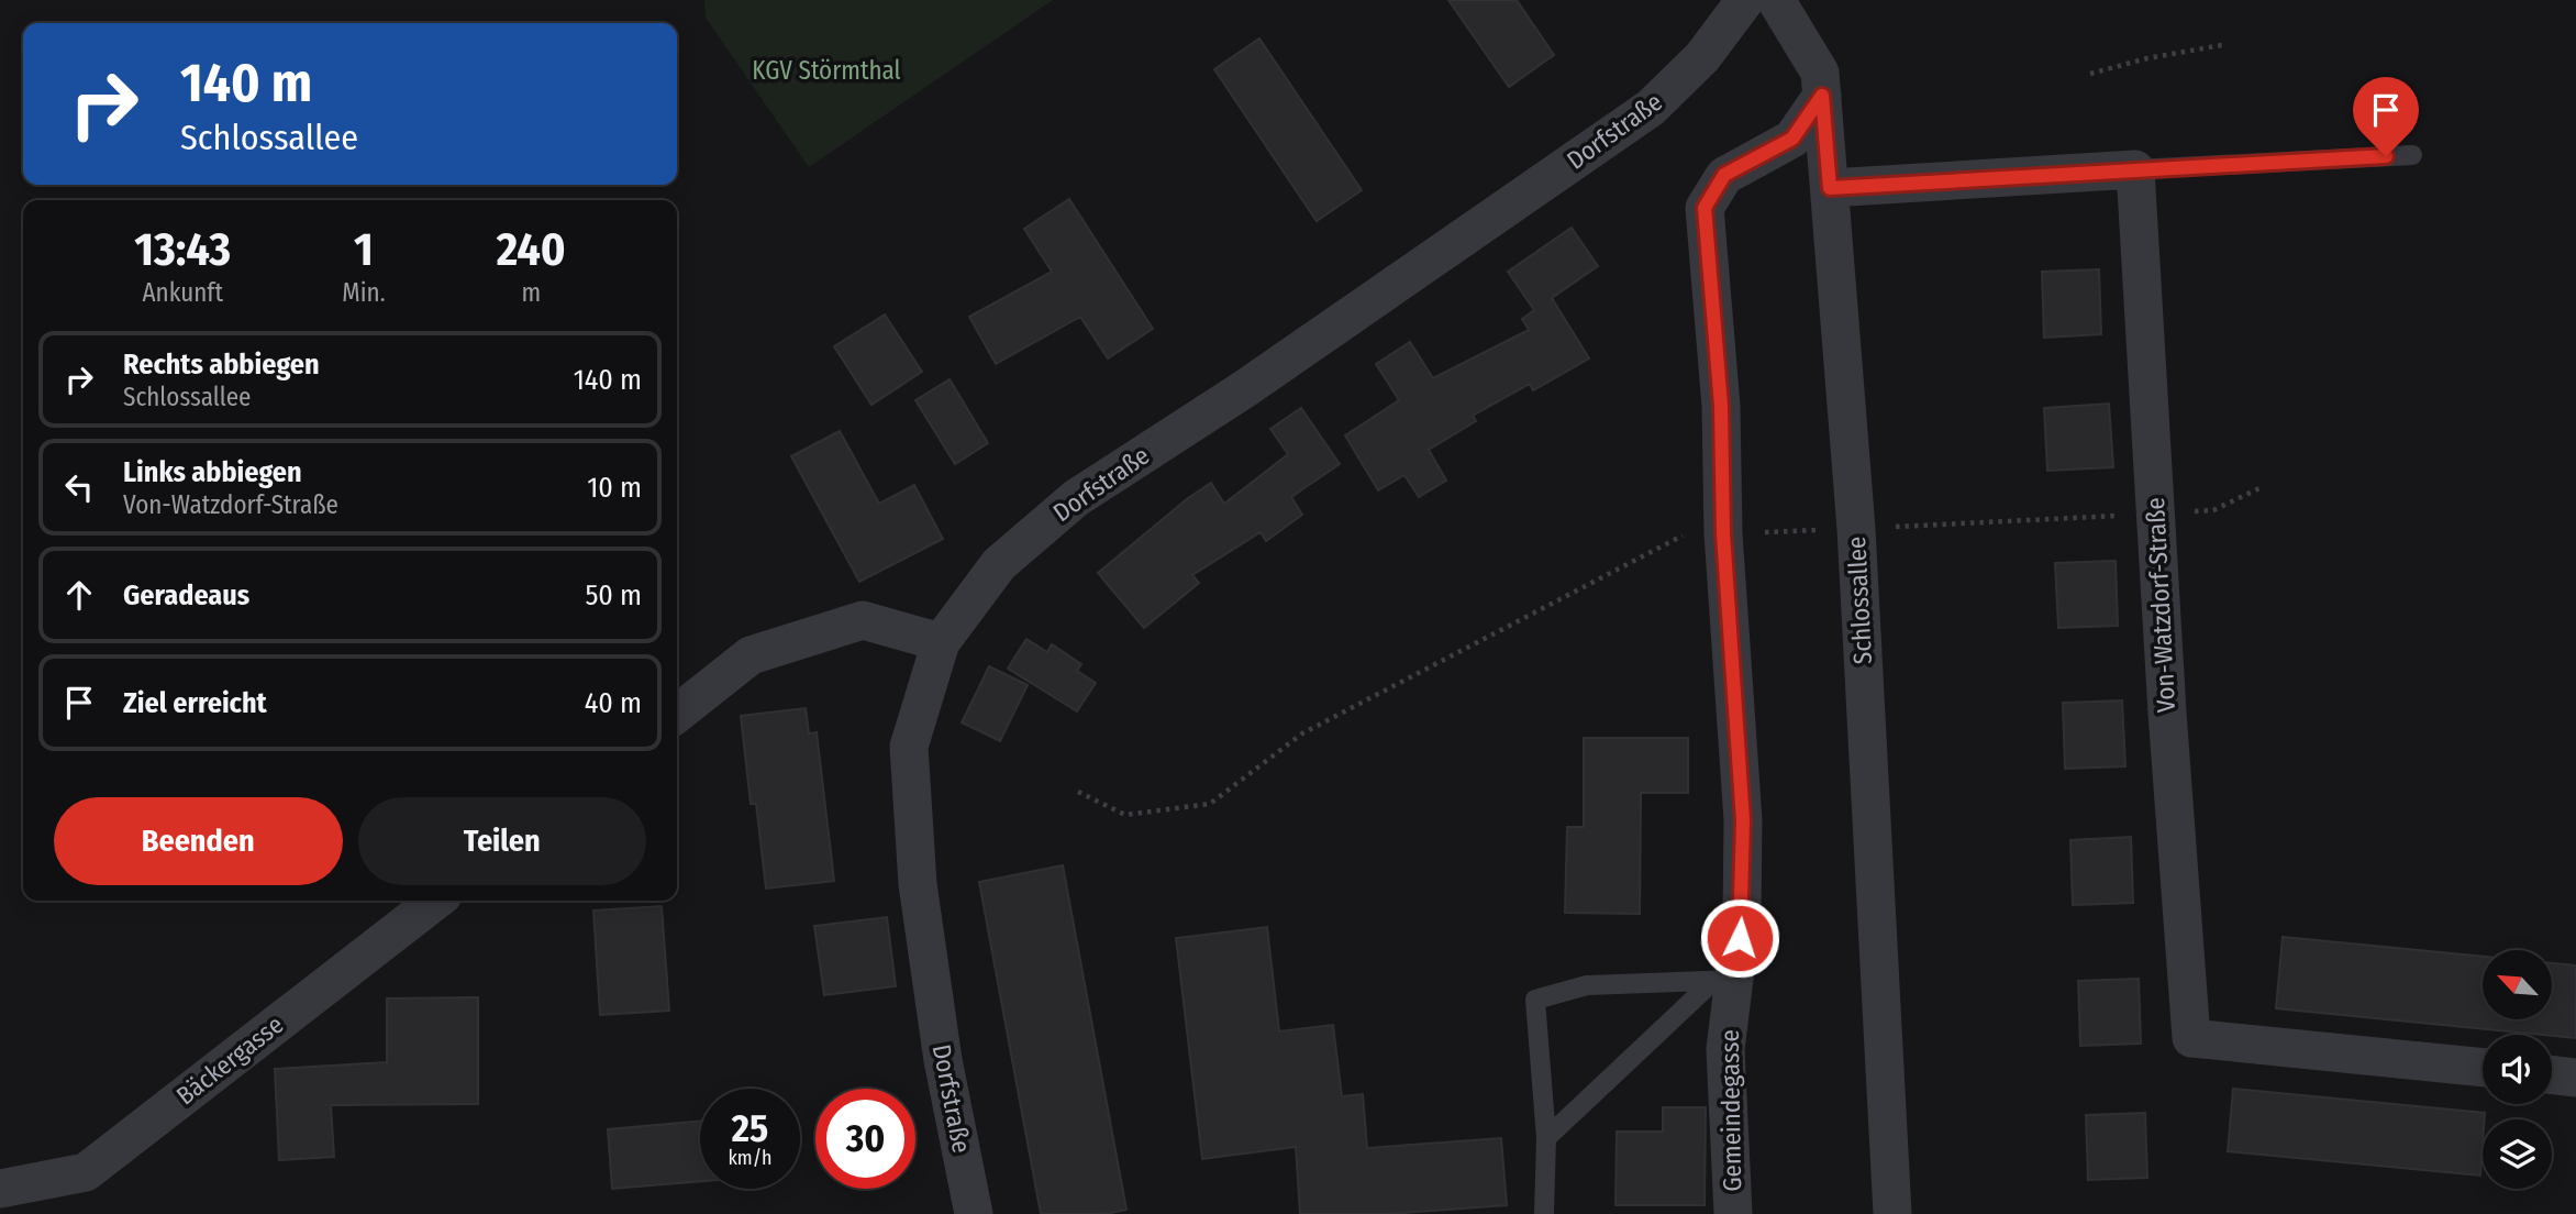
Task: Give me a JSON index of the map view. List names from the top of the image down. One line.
{"streets":{"street":["Dorfstraße","Schlossallee","Von-Watzdorf-Straße","Bäckergasse","Gemeindegasse"]},"crossings":[["Schlossallee","Gemeindegasse"]],"parks":["KGV Störmthal"],"north":"top left","page":{"turn":["140 m","Schlossallee"],"eta":["13:43","Ankunft","1","Min.","240","m"],"list":[{"name":"Rechts abbiegen","note":"Schlossallee","value":"140 m"},{"name":"Links abbiegen","note":"Von-Watzdorf-Straße","value":"10 m"},{"name":"Geradeaus","value":"50 m"},{"name":"Ziel erreicht","value":"40 m"}],"buttons":["Beenden","Teilen"],"speed":"25 km/h","limit":"30"}}
